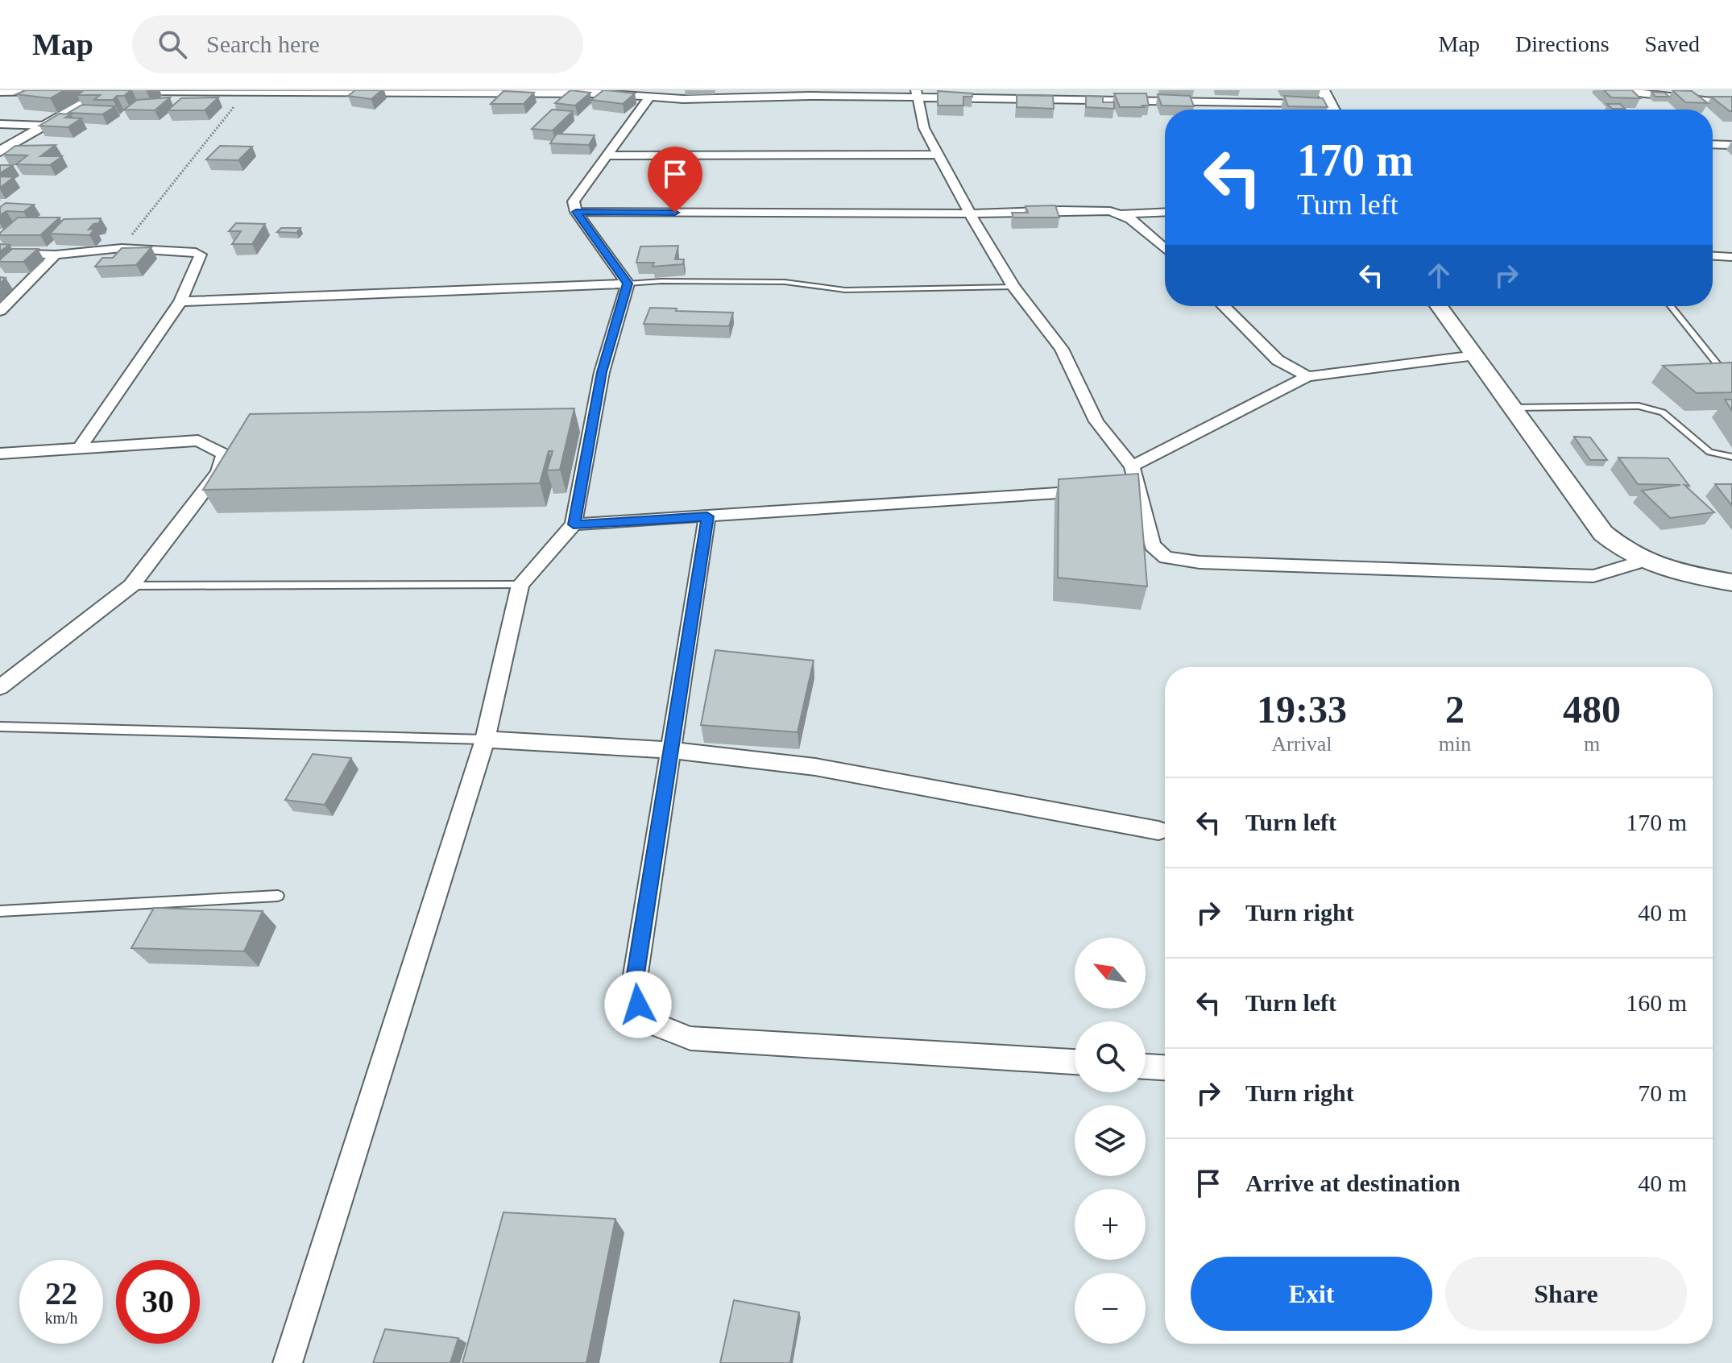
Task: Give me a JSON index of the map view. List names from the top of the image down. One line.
{"north":"top left","page":{"header":"Map","search":"Search here","nav":["Map","Directions","Saved"],"turn":["170 m","Turn left"],"eta":["19:33","Arrival","2","min","480","m"],"list":[{"name":"Turn left","value":"170 m"},{"name":"Turn right","value":"40 m"},{"name":"Turn left","value":"160 m"},{"name":"Turn right","value":"70 m"},{"name":"Arrive at destination","value":"40 m"}],"map_buttons":["+","−"],"buttons":["Exit","Share"],"speed":"22 km/h","limit":"30"}}
